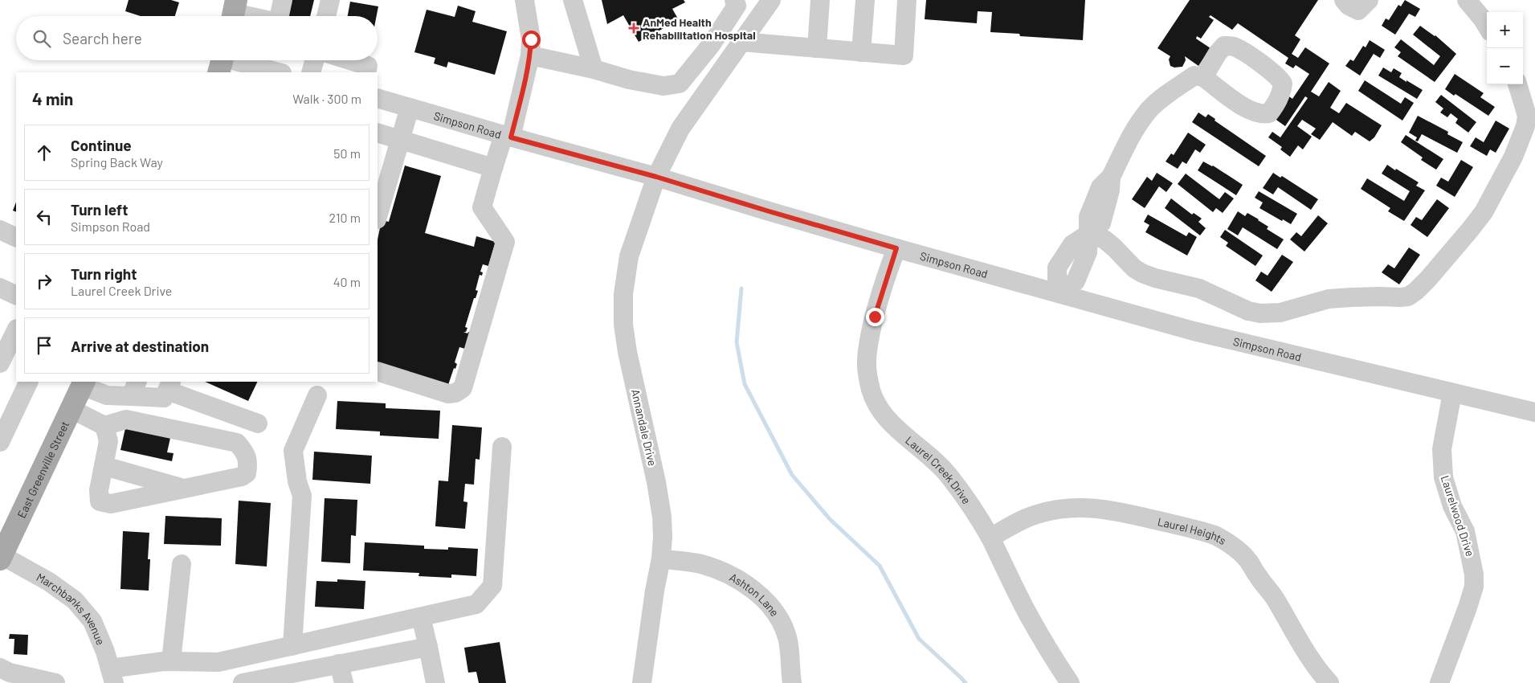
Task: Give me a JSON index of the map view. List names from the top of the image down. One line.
{"streets":{"main road":["East Greenville Street"],"street":["Simpson Road","Annandale Drive","Laurel Creek Drive","Laurelwood Drive","Laurel Heights","Ashton Lane","Marchbanks Avenue"]},"crossings":[["Simpson Road","Annandale Drive"],["Simpson Road","Laurel Creek Drive"],["Simpson Road","Laurelwood Drive"],["Annandale Drive","Ashton Lane"],["East Greenville Street","Marchbanks Avenue"],["Laurel Creek Drive","Laurel Heights"]],"places":{"health":["AnMed Health Rehabilitation Hospital"]},"page":{"map_buttons":["+","−"],"search":"Search here","heading":["4 min","Walk · 300 m"],"list":[["Continue","Spring Back Way","50 m"],["Turn left","Simpson Road","210 m"],["Turn right","Laurel Creek Drive","40 m"],"Arrive at destination"]}}
